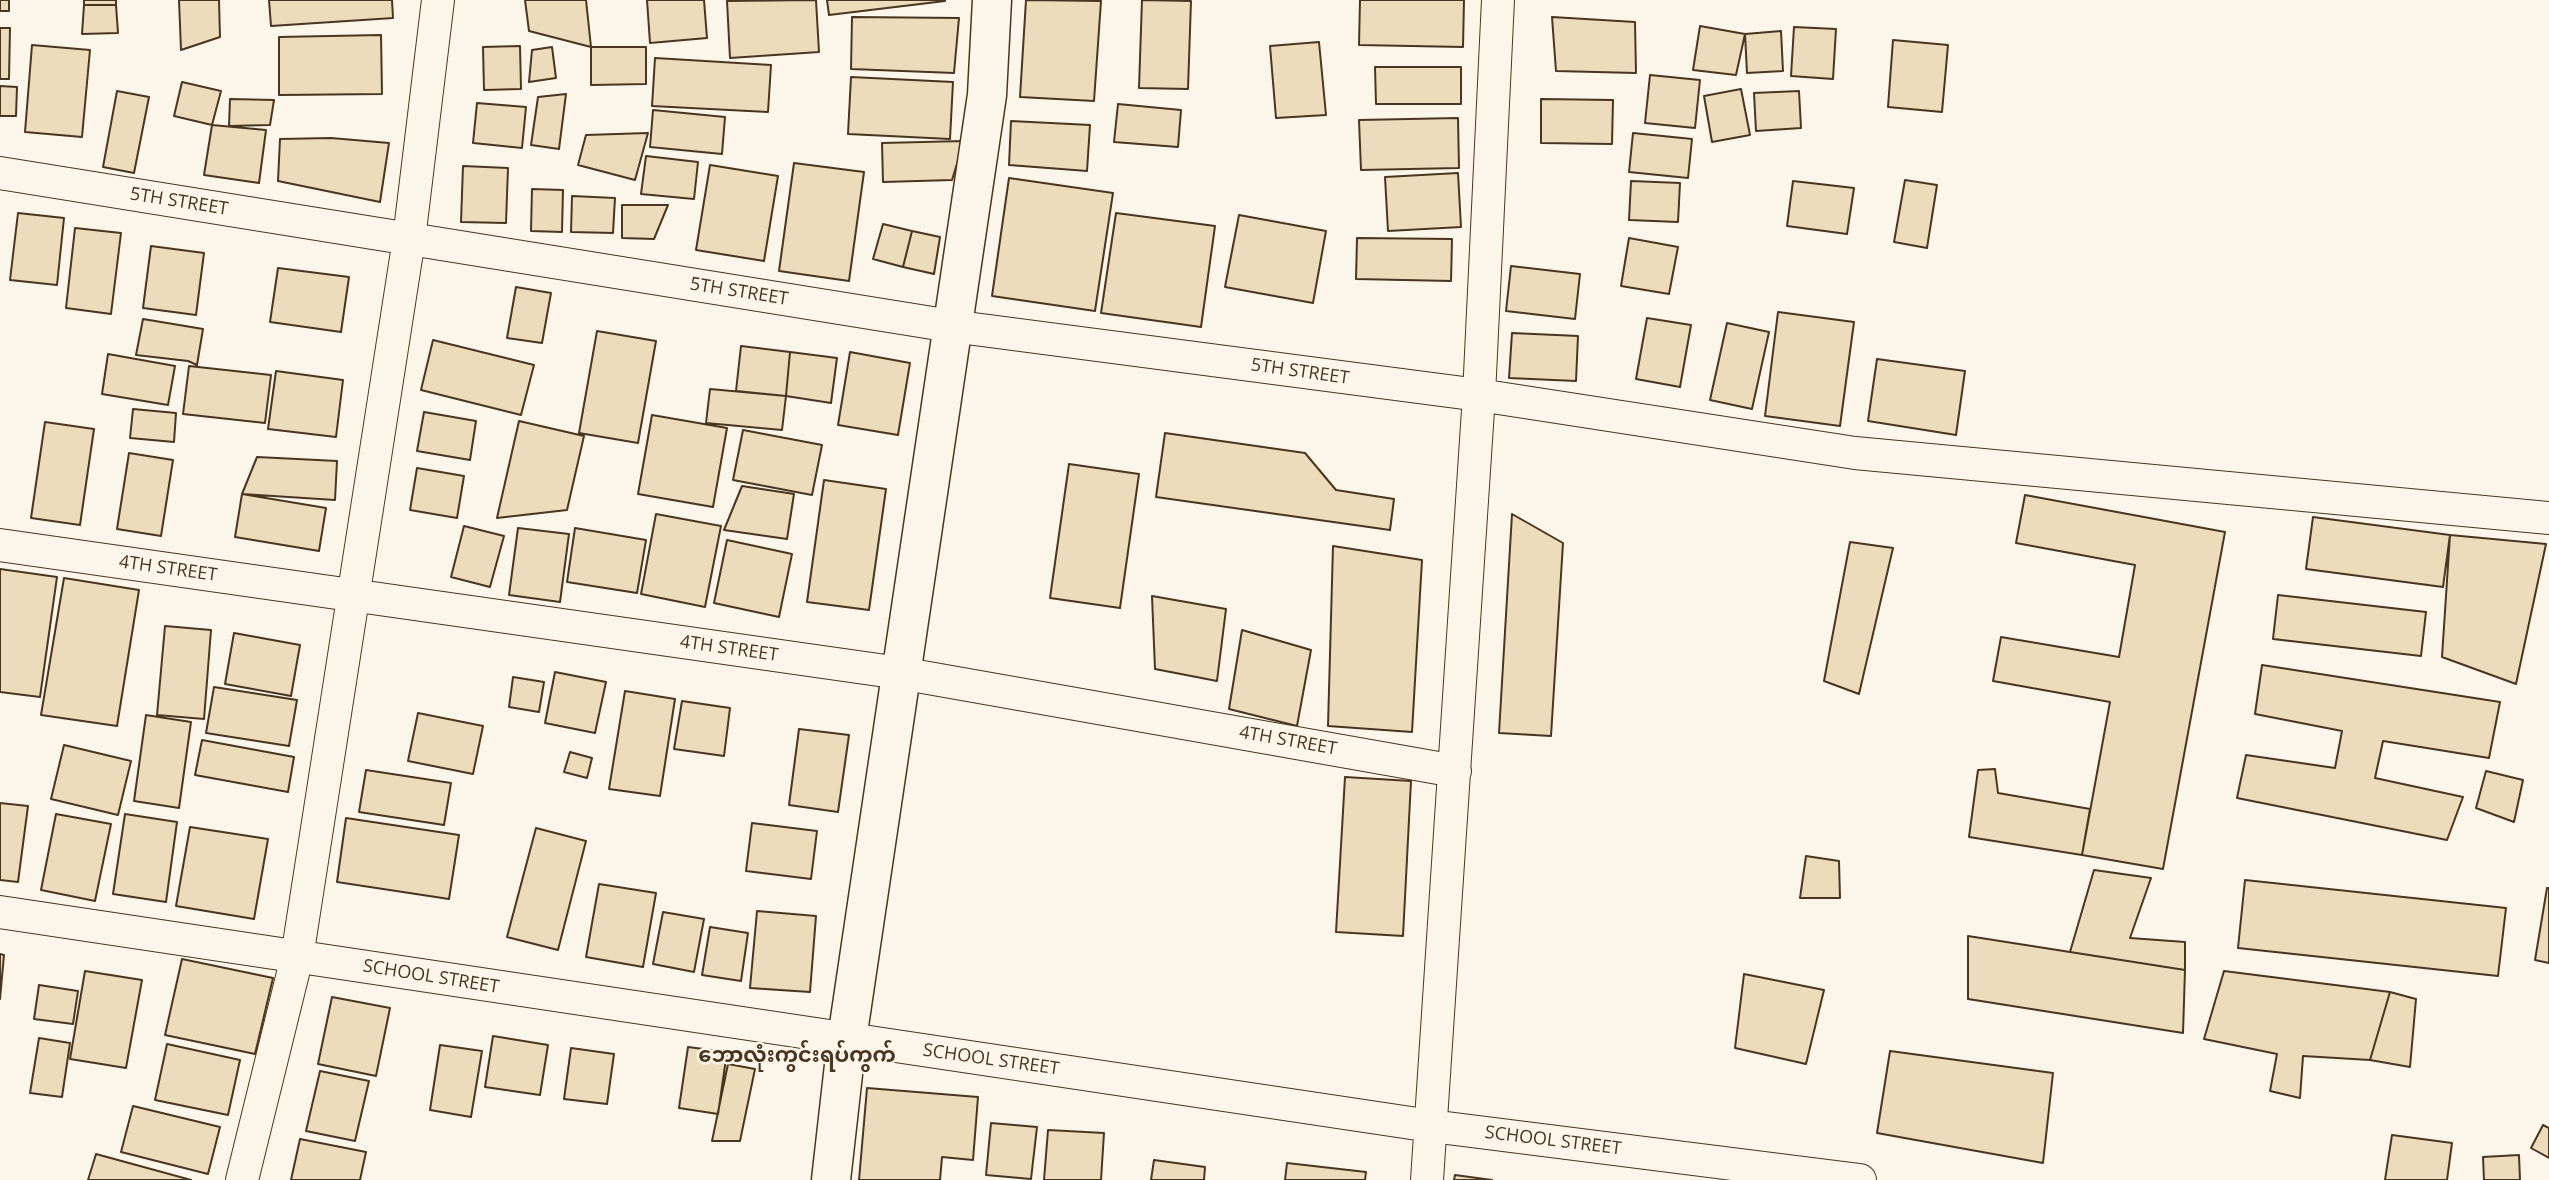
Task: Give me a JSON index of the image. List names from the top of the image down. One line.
{"streets":{"street":["5TH STREET","4TH STREET","SCHOOL STREET"]},"districts":["ဘောလုံးကွင်းရပ်ကွက်"]}
